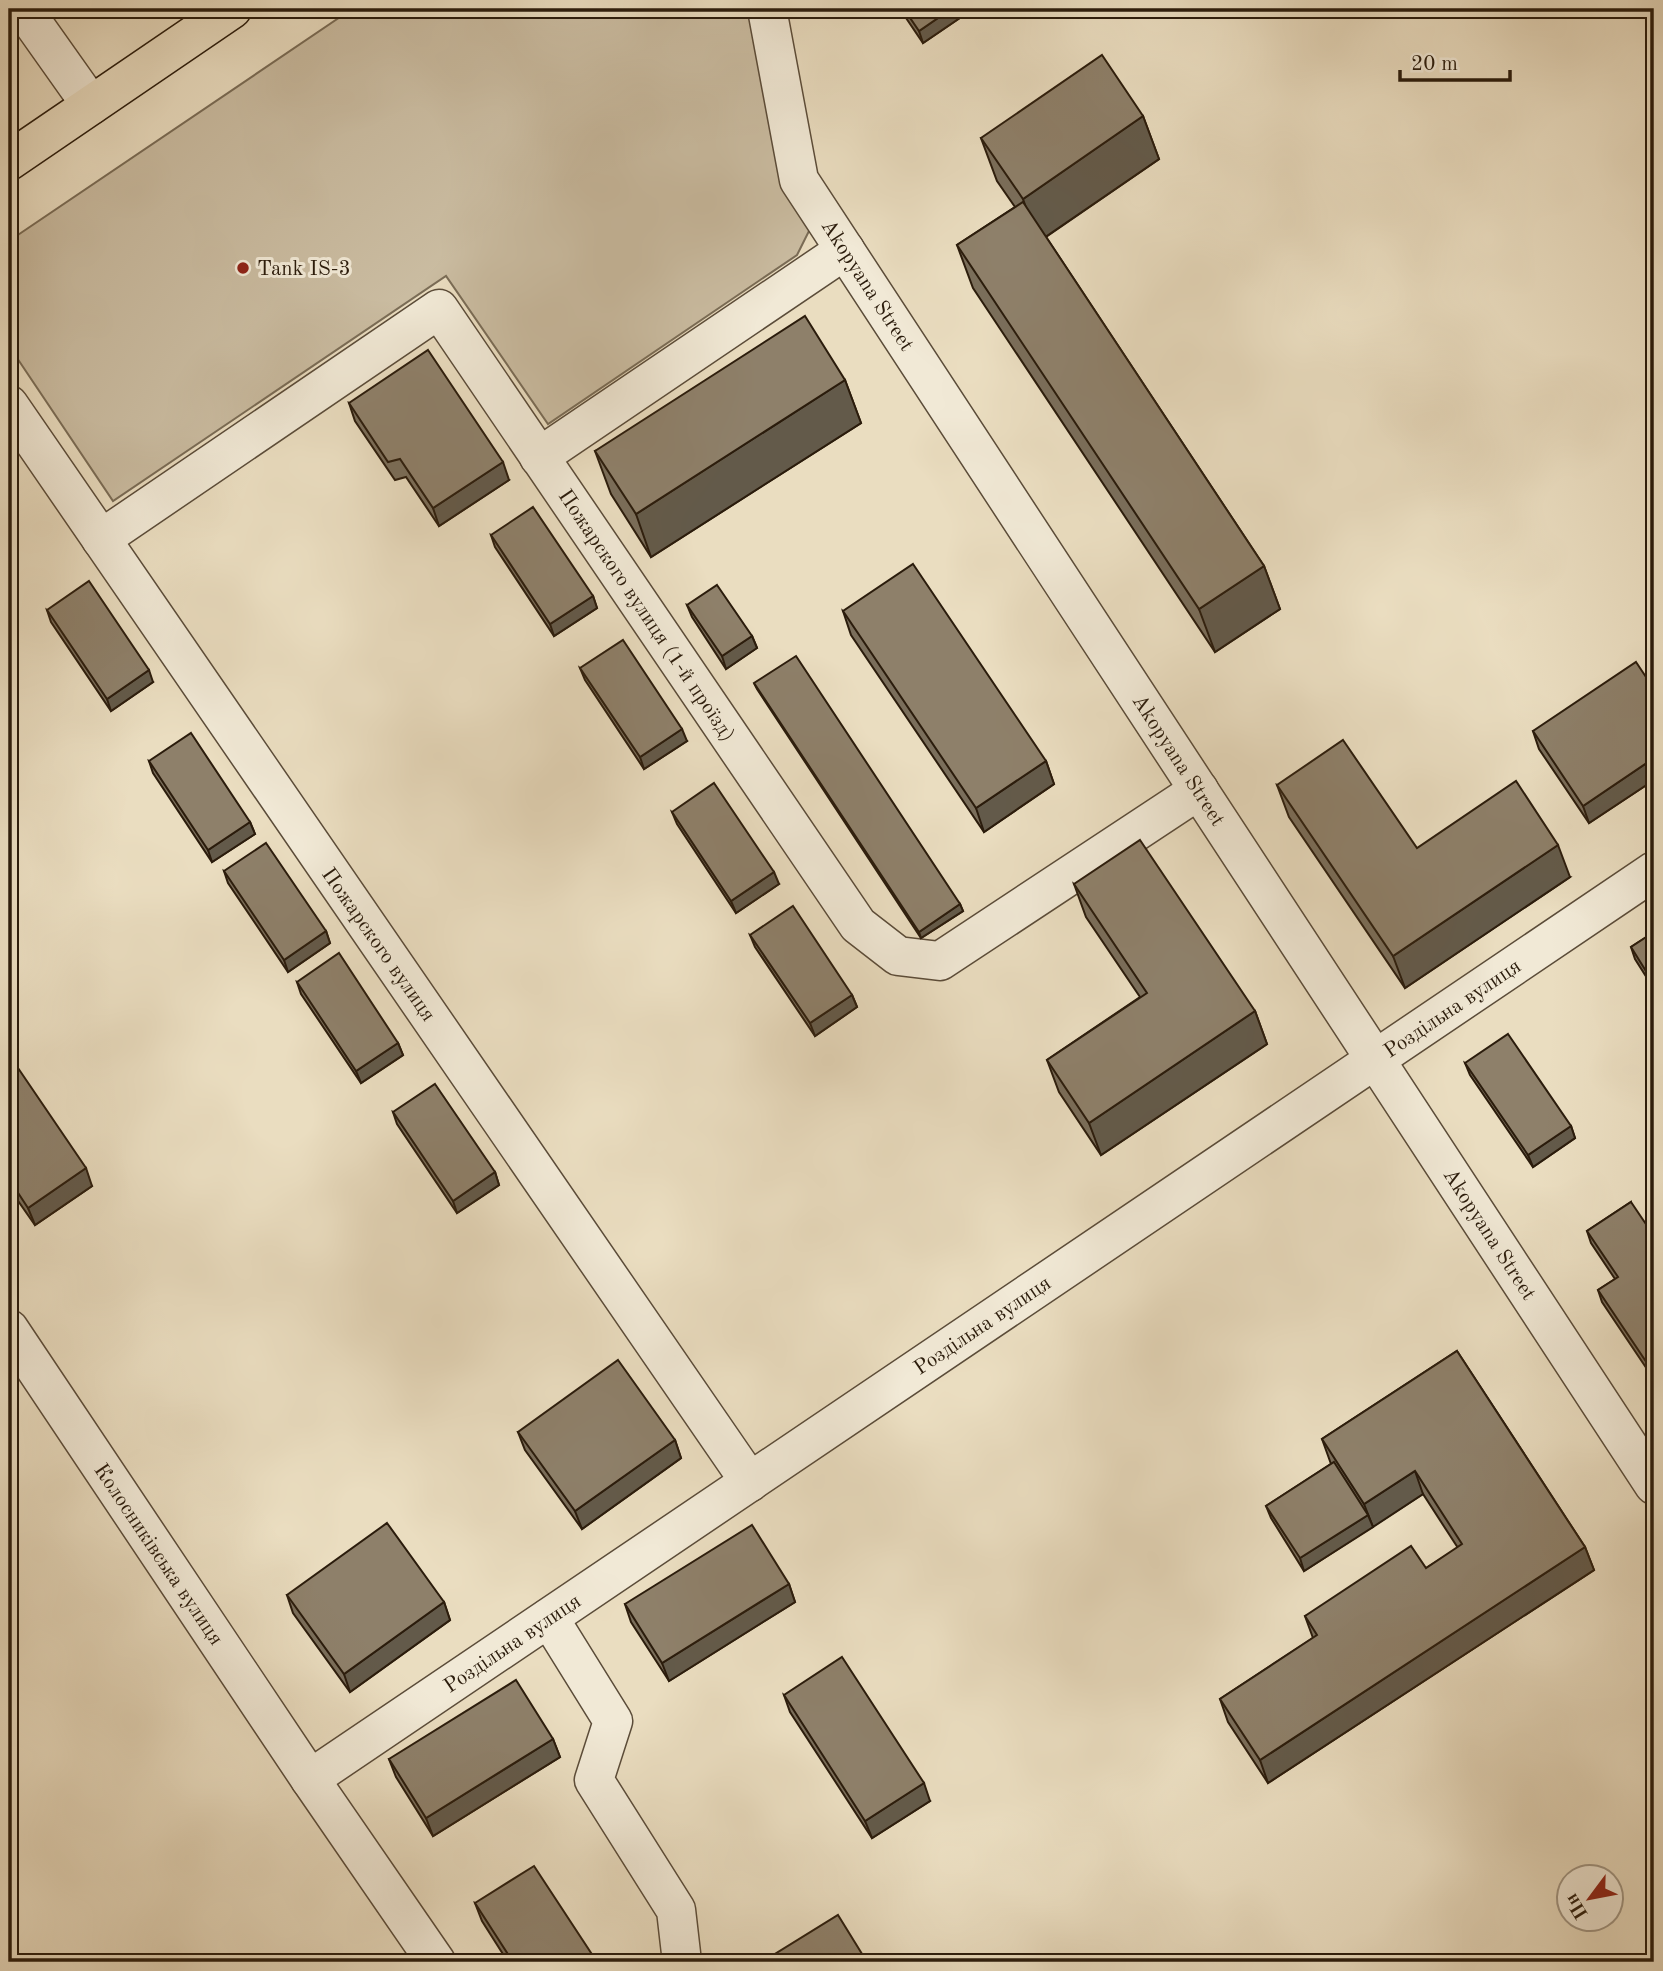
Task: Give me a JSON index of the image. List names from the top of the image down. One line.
{"streets":{"street":["Akopyana Street","Пожарского вулиця (1-й проїзд)","Пожарского вулиця","Роздільна вулиця","Колосниківська вулиця"]},"crossings":[["Akopyana Street","Пожарского вулиця (1-й проїзд)"],["Akopyana Street","Роздільна вулиця"],["Пожарского вулиця (1-й проїзд)","Пожарского вулиця"],["Пожарского вулиця","Роздільна вулиця"],["Роздільна вулиця","Колосниківська вулиця"]],"places":["Tank IS-3"],"scale_bar":"20 m","north":"bottom left"}
